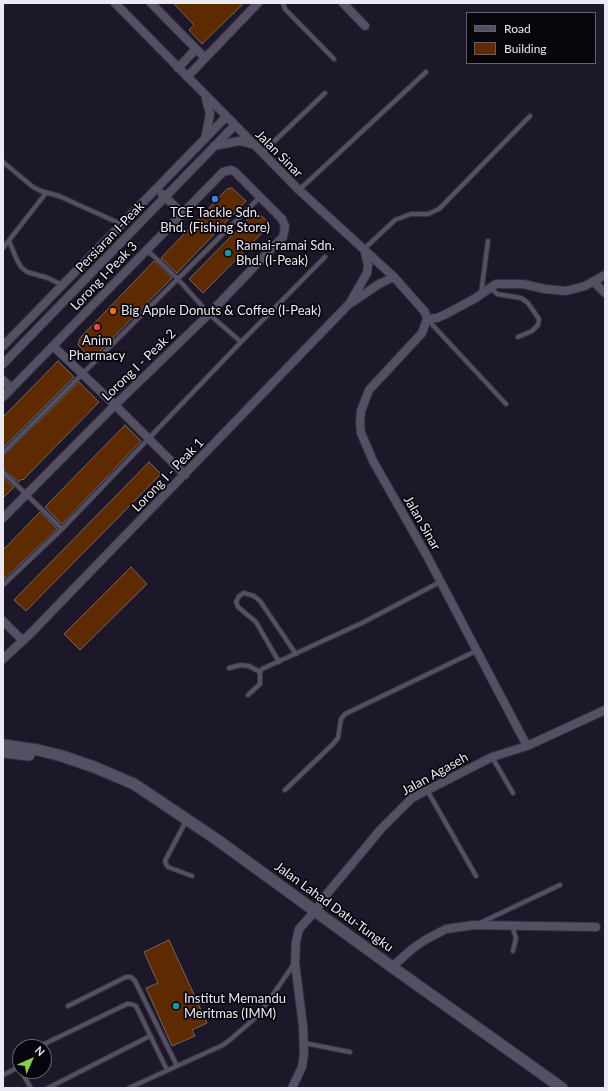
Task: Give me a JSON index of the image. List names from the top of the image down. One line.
{"streets":{"main road":["Jalan Lahad Datu-Tungku"],"street":["Jalan Sinar","Persiaran I-Peak","Lorong I-Peak 3","Lorong I - Peak 2","Lorong I - Peak 1","Jalan Agaseh"]},"crossings":[["Jalan Sinar","Persiaran I-Peak"],["Jalan Sinar","Lorong I - Peak 1"],["Jalan Sinar","Jalan Agaseh"],["Lorong I-Peak 3","Lorong I - Peak 2"],["Jalan Agaseh","Jalan Lahad Datu-Tungku"]],"places":["TCE Tackle Sdn. Bhd. (Fishing Store)","Ramai-ramai Sdn. Bhd. (I-Peak)","Big Apple Donuts & Coffee (I-Peak)","Anim Pharmacy","Institut Memandu Meritmas (IMM)"],"legend":["Road","Building"],"north":"top right"}
